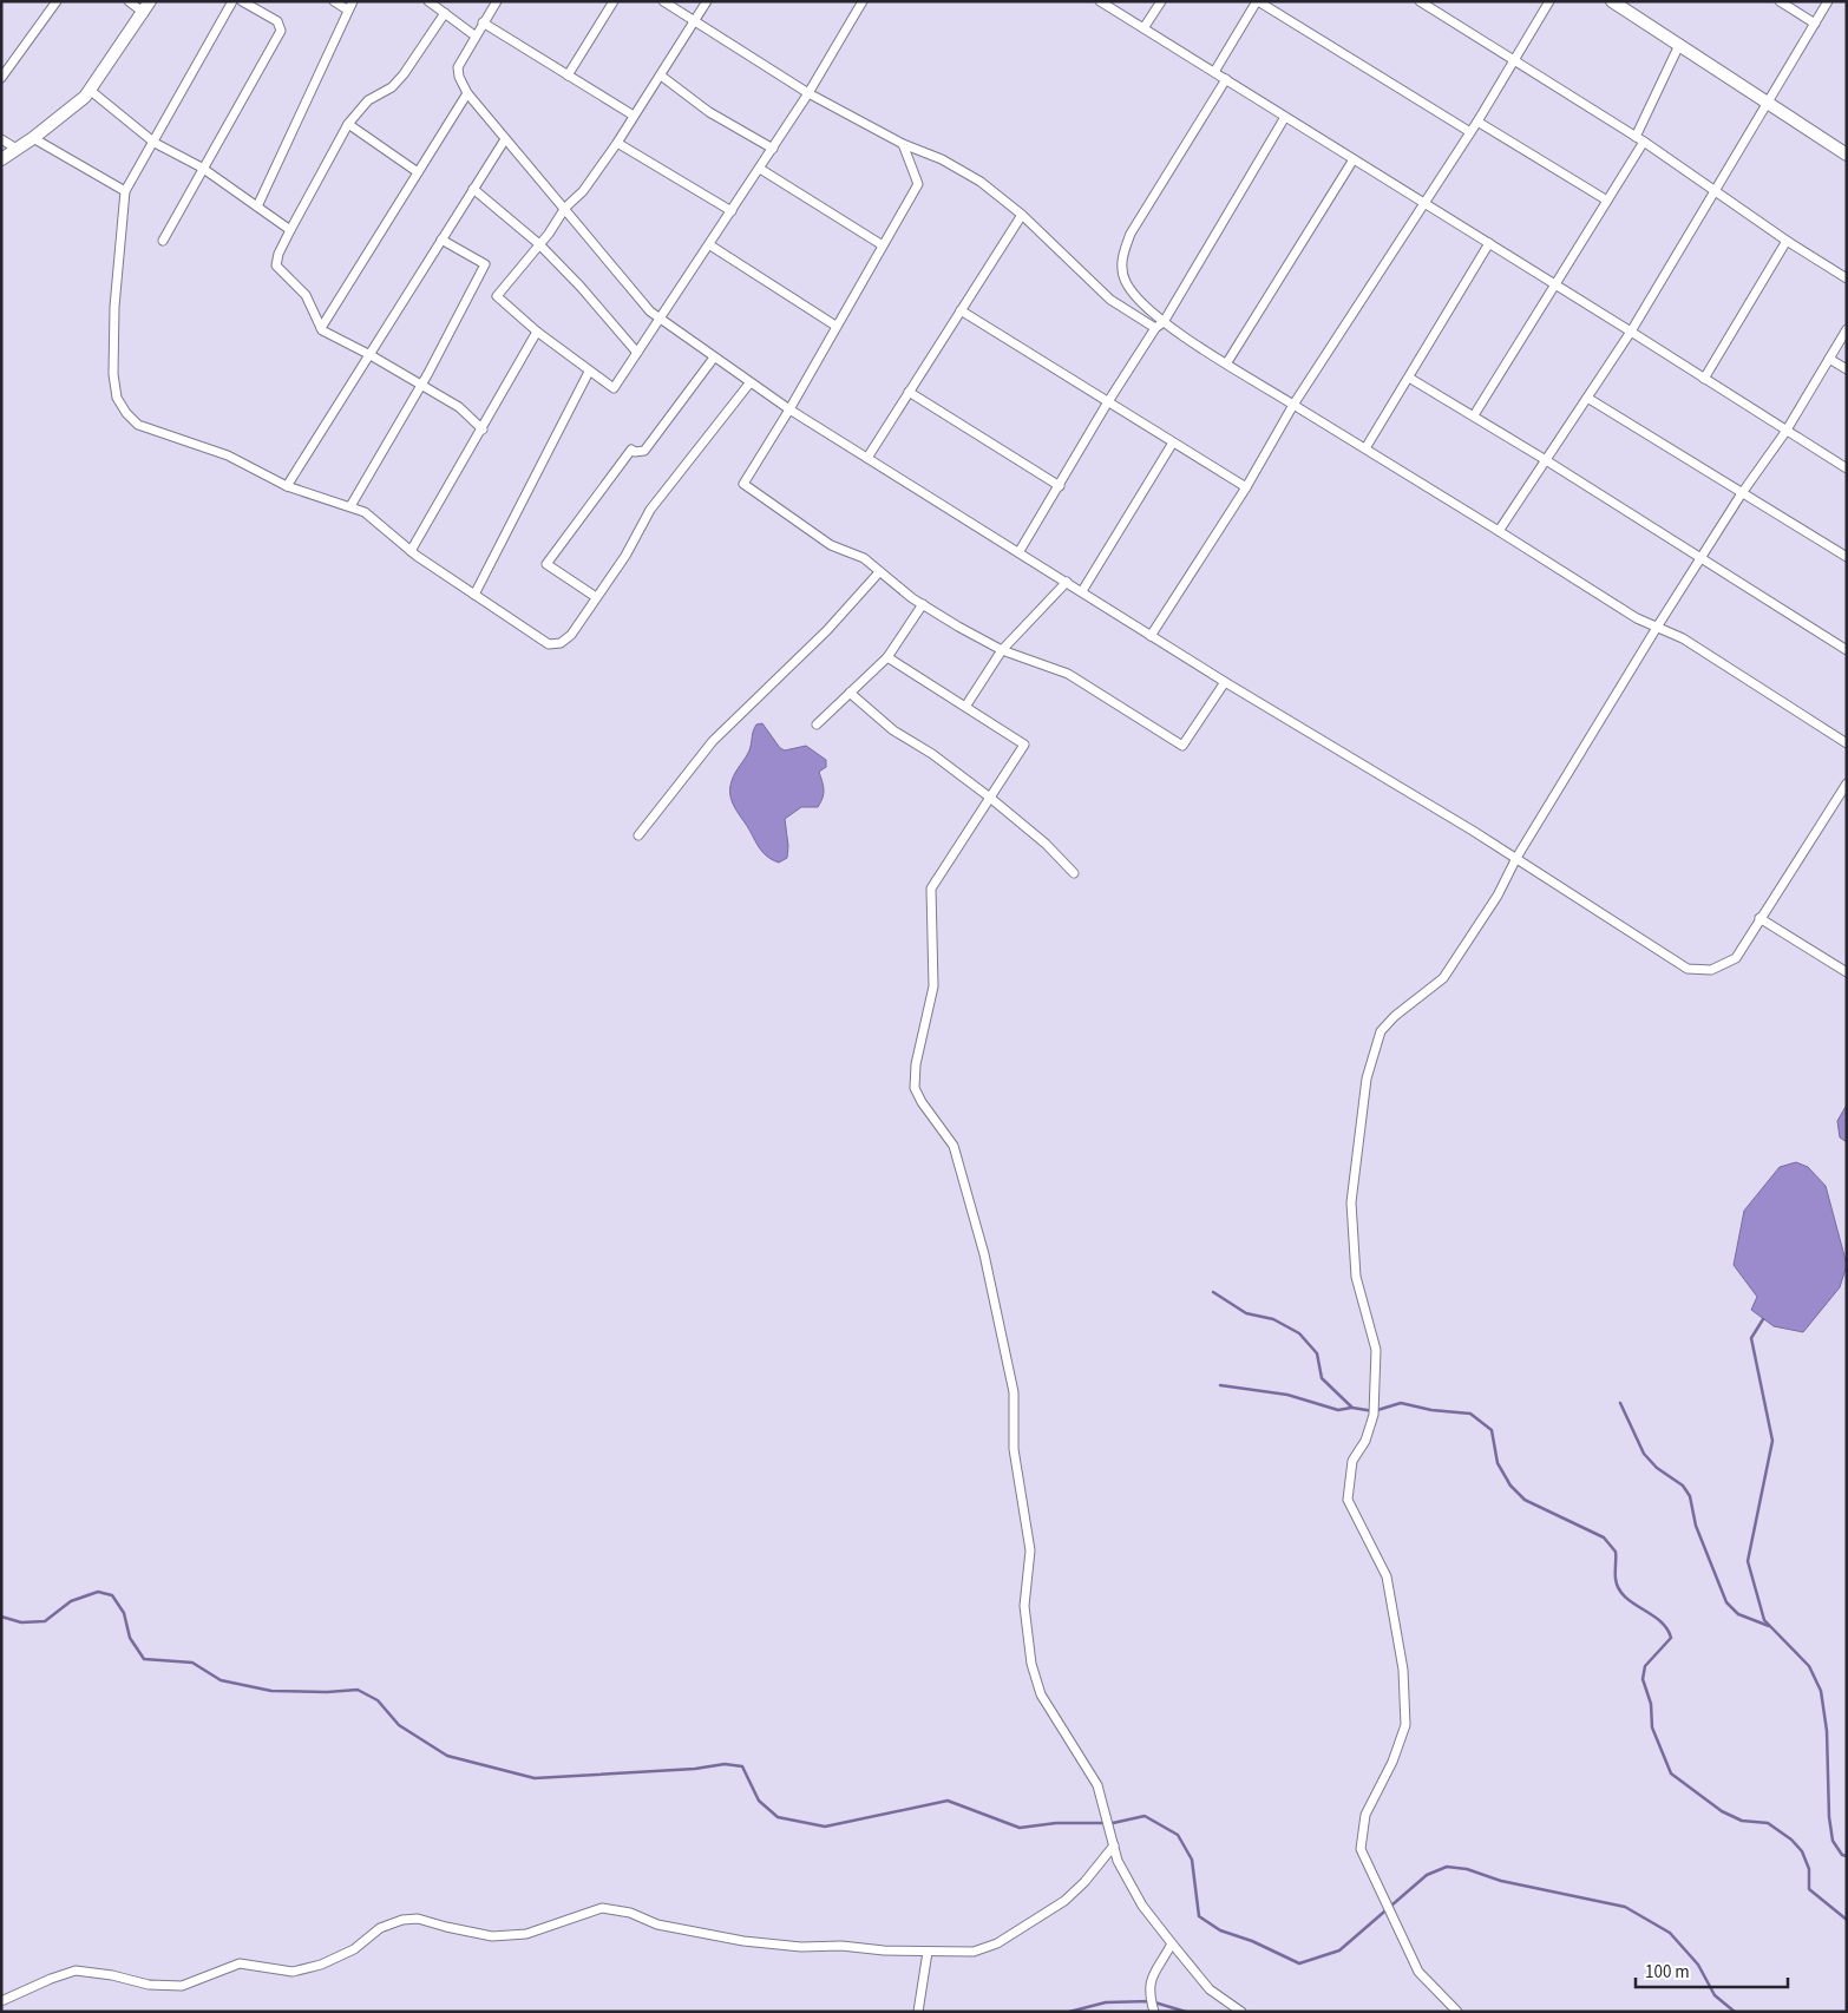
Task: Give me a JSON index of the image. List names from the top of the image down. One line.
{"scale_bar":"100 m"}
